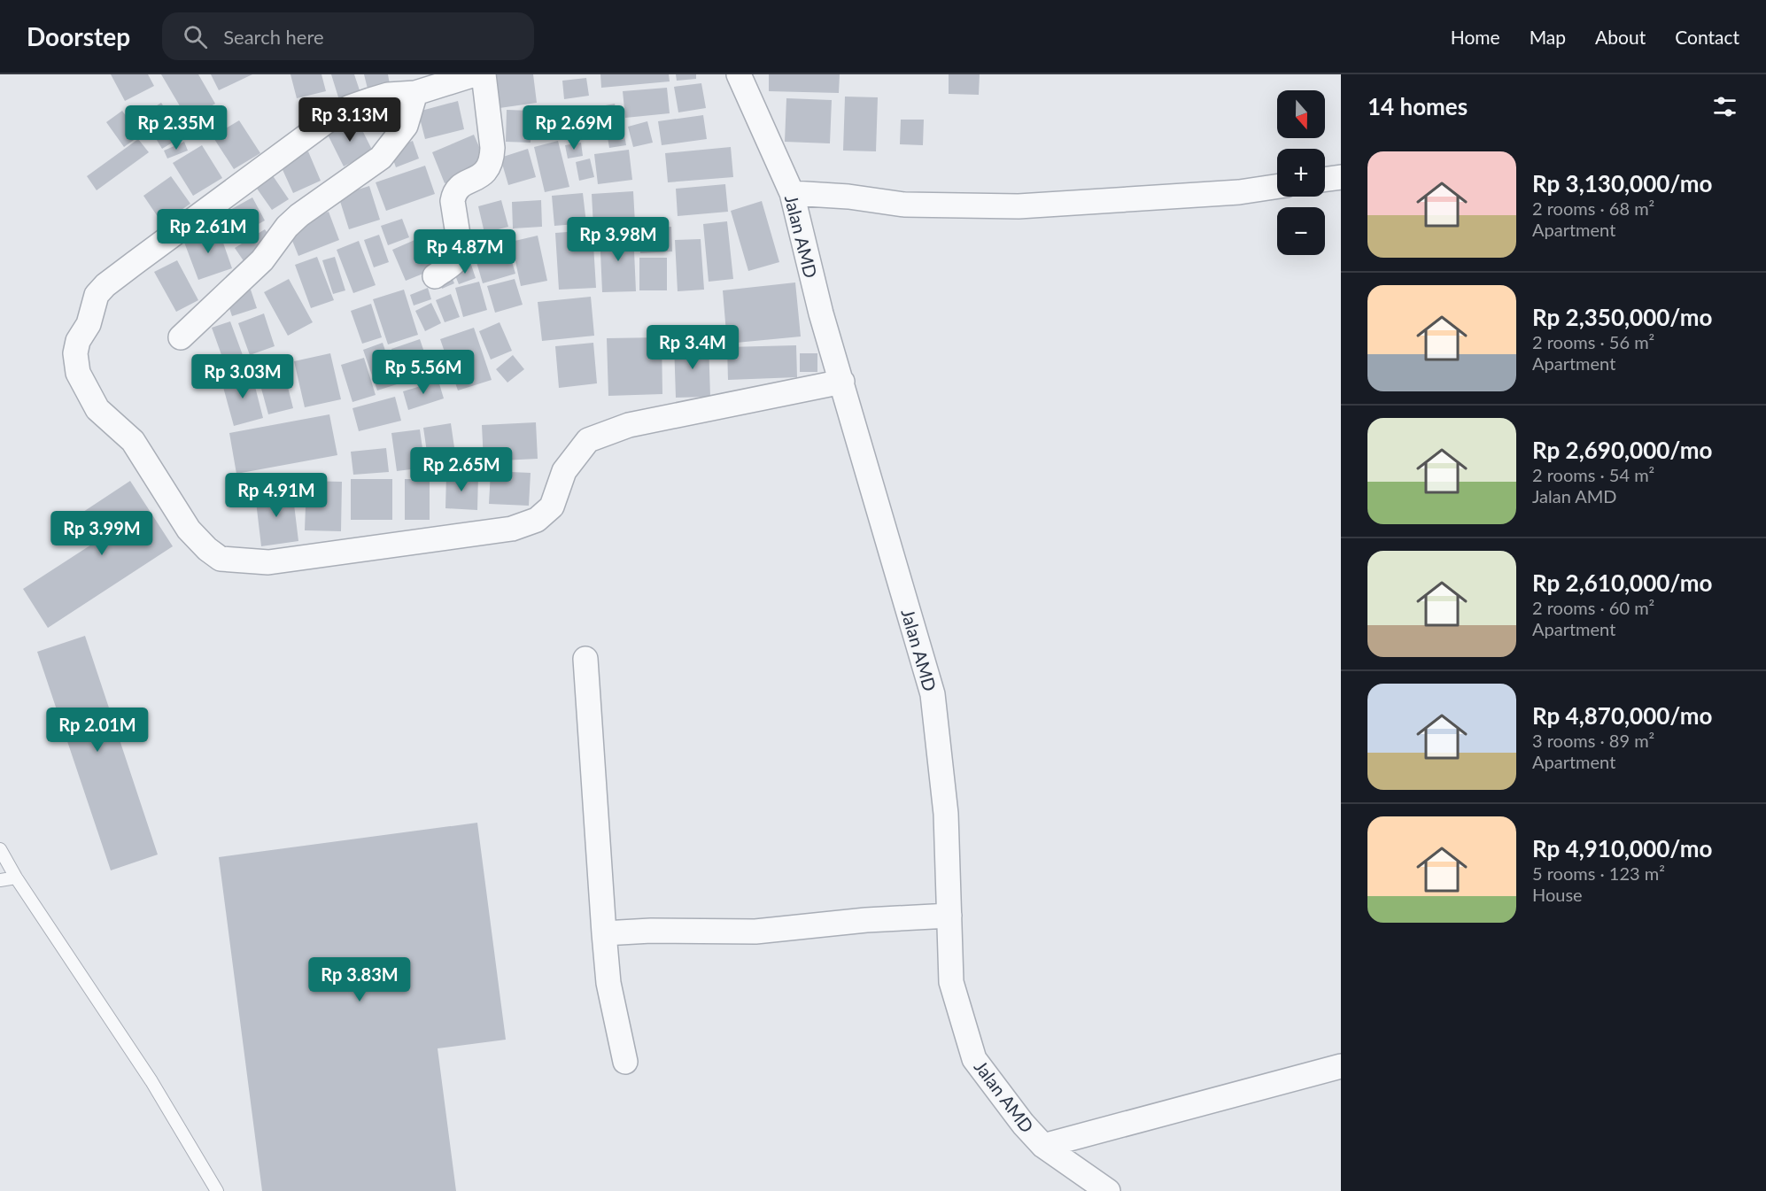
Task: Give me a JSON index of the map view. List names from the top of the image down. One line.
{"streets":{"street":["Jalan AMD"]},"north":"bottom","page":{"header":"Doorstep","search":"Search here","nav":["Home","Map","About","Contact"],"heading":"14 homes","map_buttons":["+","−"],"price":["Rp 3.13M","Rp 2.35M","Rp 2.69M","Rp 2.61M","Rp 3.98M","Rp 4.87M","Rp 3.4M","Rp 5.56M","Rp 3.03M","Rp 2.65M","Rp 4.91M","Rp 3.99M","Rp 2.01M","Rp 3.83M"],"list":[{"name":"Rp 3,130,000/mo","note":"2 rooms · 68 m² · Apartment"},{"name":"Rp 2,350,000/mo","note":"2 rooms · 56 m² · Apartment"},{"name":"Rp 2,690,000/mo","note":"2 rooms · 54 m² · Jalan AMD"},{"name":"Rp 2,610,000/mo","note":"2 rooms · 60 m² · Apartment"},{"name":"Rp 4,870,000/mo","note":"3 rooms · 89 m² · Apartment"},{"name":"Rp 4,910,000/mo","note":"5 rooms · 123 m² · House"}]}}
